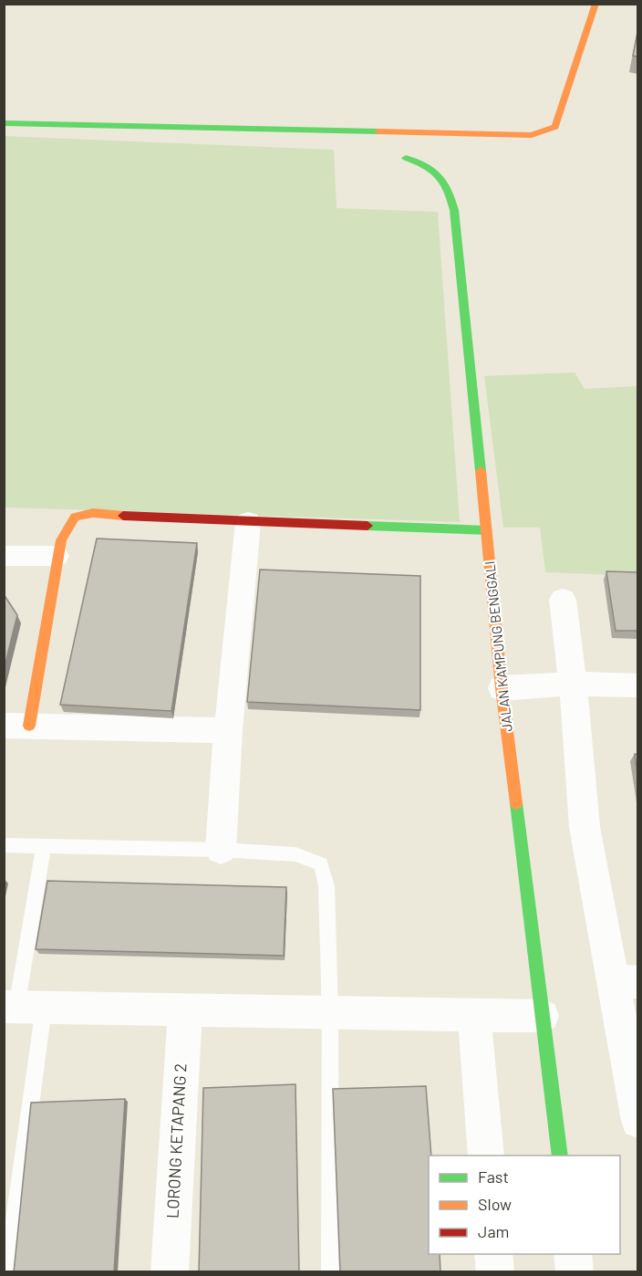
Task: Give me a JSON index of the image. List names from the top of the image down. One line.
{"streets":{"street":["JALAN KAMPUNG BENGGALI","LORONG KETAPANG 2"]},"legend":["Fast","Slow","Jam"]}
